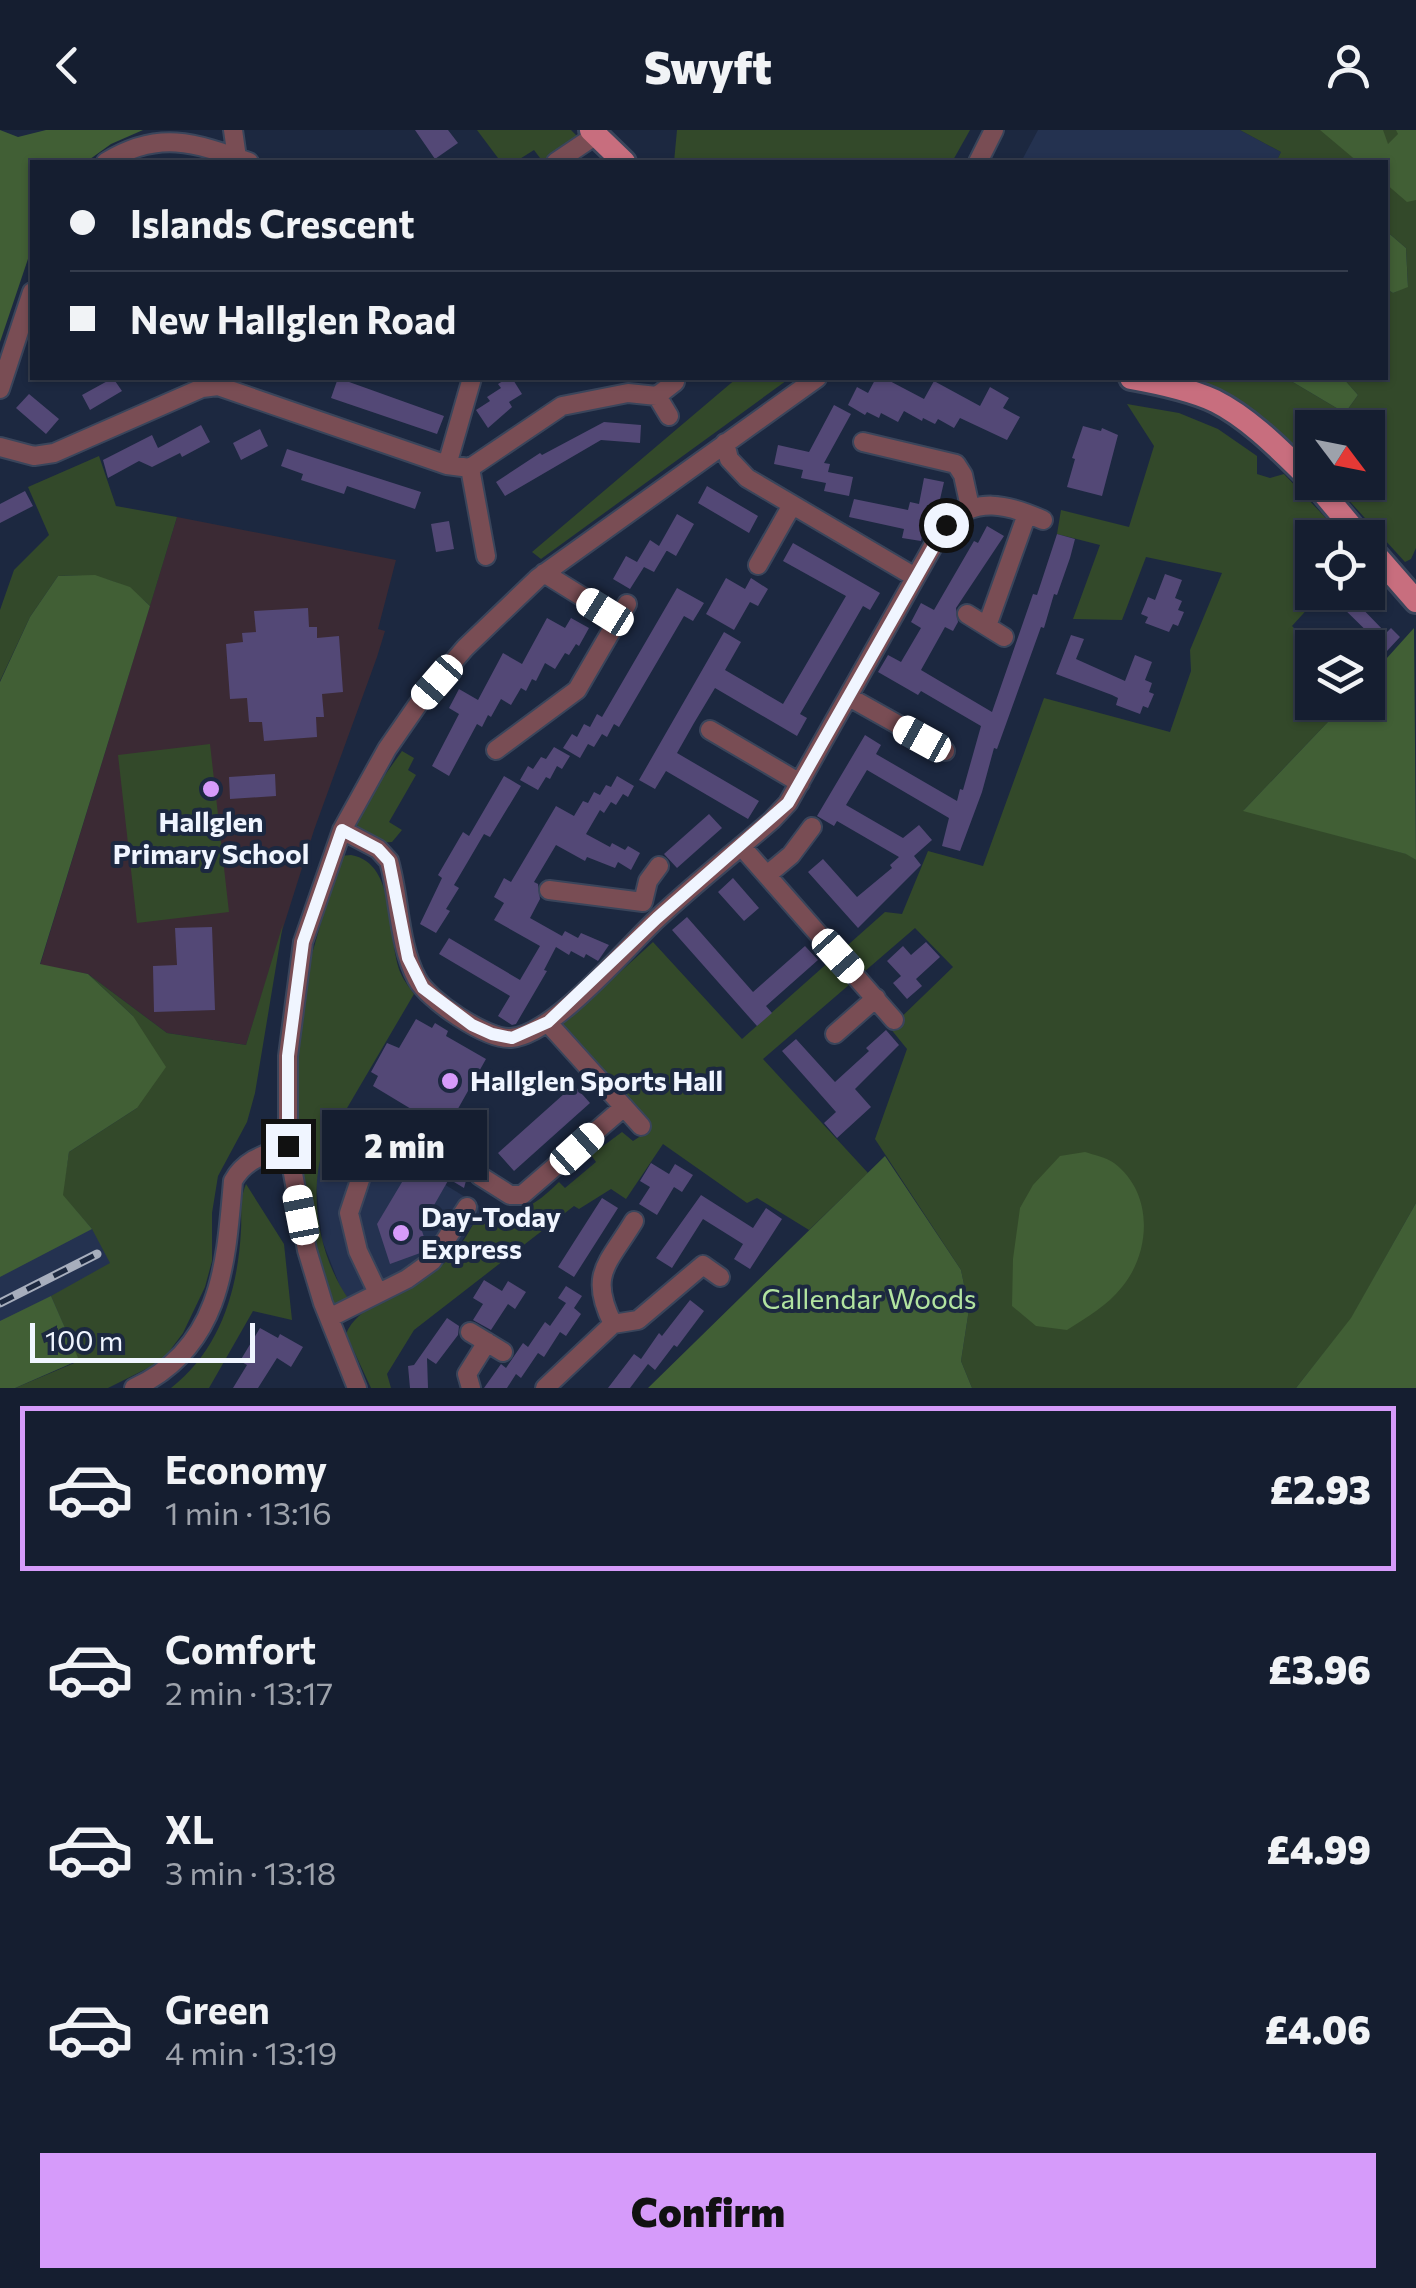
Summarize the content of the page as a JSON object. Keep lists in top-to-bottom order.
{
  "parks": ["Callendar Woods"],
  "places": ["Hallglen Primary School", "Hallglen Sports Hall", "Day-Today Express"],
  "scale_bar": "100 m",
  "north": "bottom right",
  "page": {
    "header": "Swyft",
    "banner": ["Islands Crescent", "New Hallglen Road"],
    "bubble": "2 min",
    "scale": "100 m",
    "list": [
      {
        "name": "Economy",
        "note": "1 min · 13:16",
        "value": "£2.93"
      },
      {
        "name": "Comfort",
        "note": "2 min · 13:17",
        "value": "£3.96"
      },
      {
        "name": "XL",
        "note": "3 min · 13:18",
        "value": "£4.99"
      },
      {
        "name": "Green",
        "note": "4 min · 13:19",
        "value": "£4.06"
      }
    ],
    "buttons": "Confirm"
  }
}
